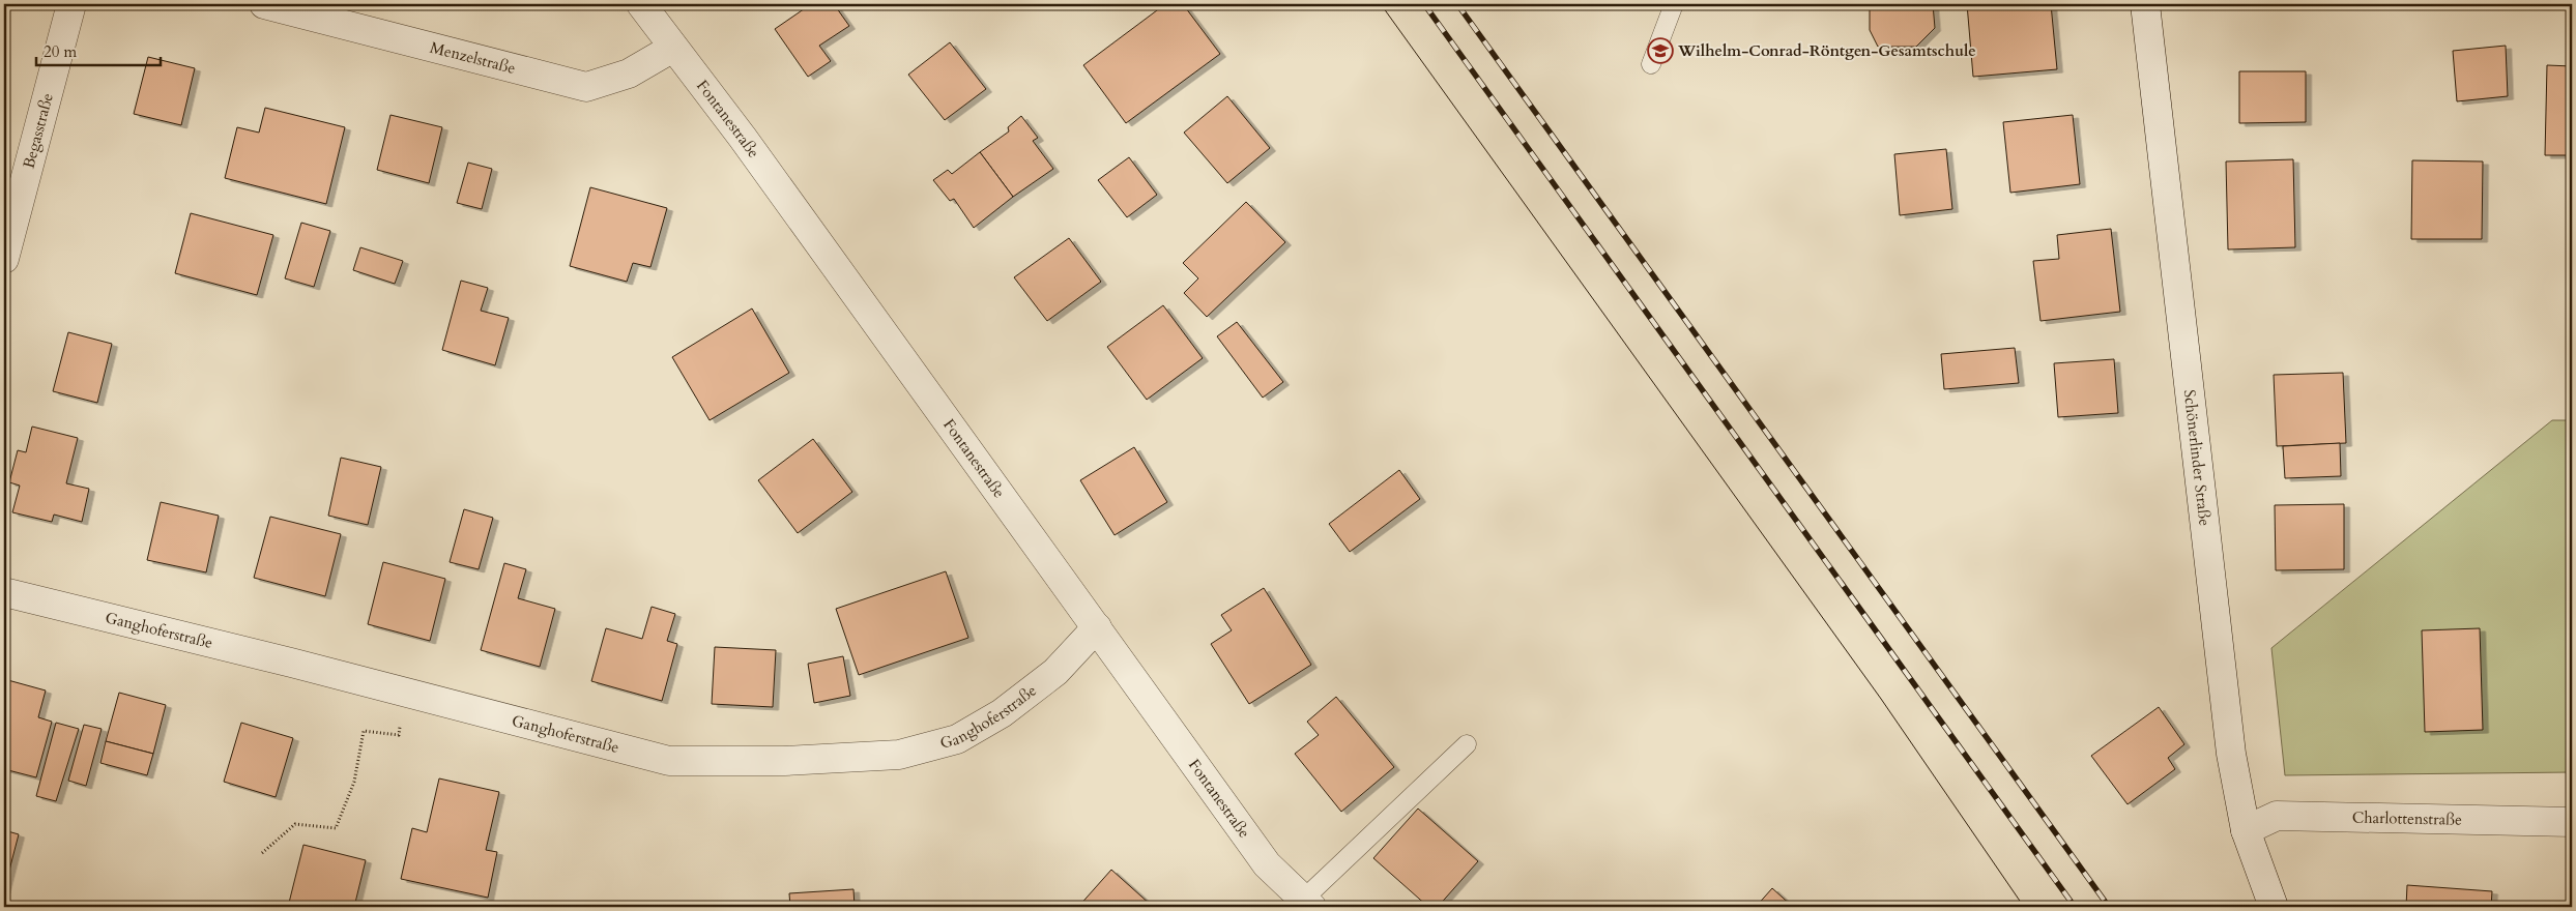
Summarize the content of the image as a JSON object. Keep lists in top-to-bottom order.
{
  "streets": {
    "street": [
      "Menzelstraße",
      "Fontanestraße",
      "Begasstraße",
      "Schönerlinder Straße",
      "Ganghoferstraße",
      "Charlottenstraße"
    ]
  },
  "crossings": [
    ["Menzelstraße", "Fontanestraße"],
    ["Fontanestraße", "Ganghoferstraße"],
    ["Schönerlinder Straße", "Charlottenstraße"]
  ],
  "places": {
    "school or university": ["Wilhelm-Conrad-Röntgen-Gesamtschule"]
  },
  "scale_bar": "20 m"
}
